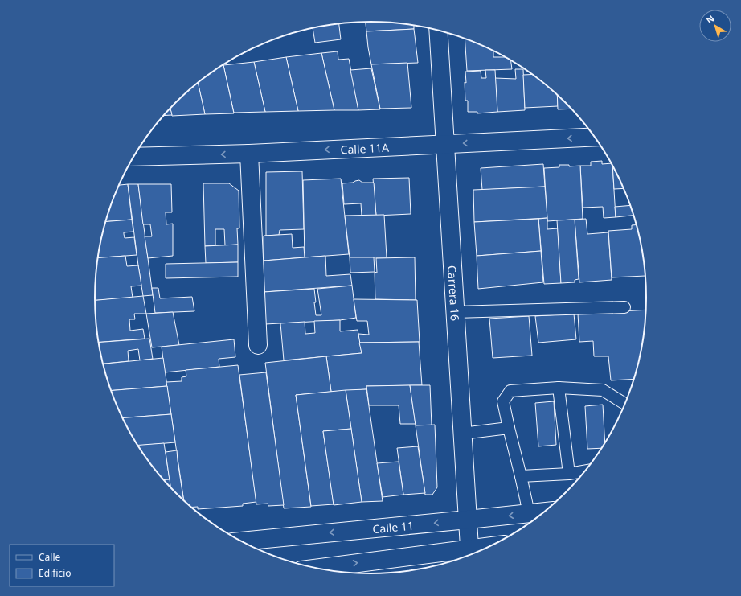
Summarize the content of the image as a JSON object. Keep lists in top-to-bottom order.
{
  "streets": {
    "street": ["Calle 11A", "Carrera 16", "Calle 11"]
  },
  "crossings": [
    ["Calle 11A", "Carrera 16"],
    ["Carrera 16", "Calle 11"]
  ],
  "one_way": ["Calle 11A"],
  "legend": ["Calle", "Edificio"],
  "north": "top left"
}
